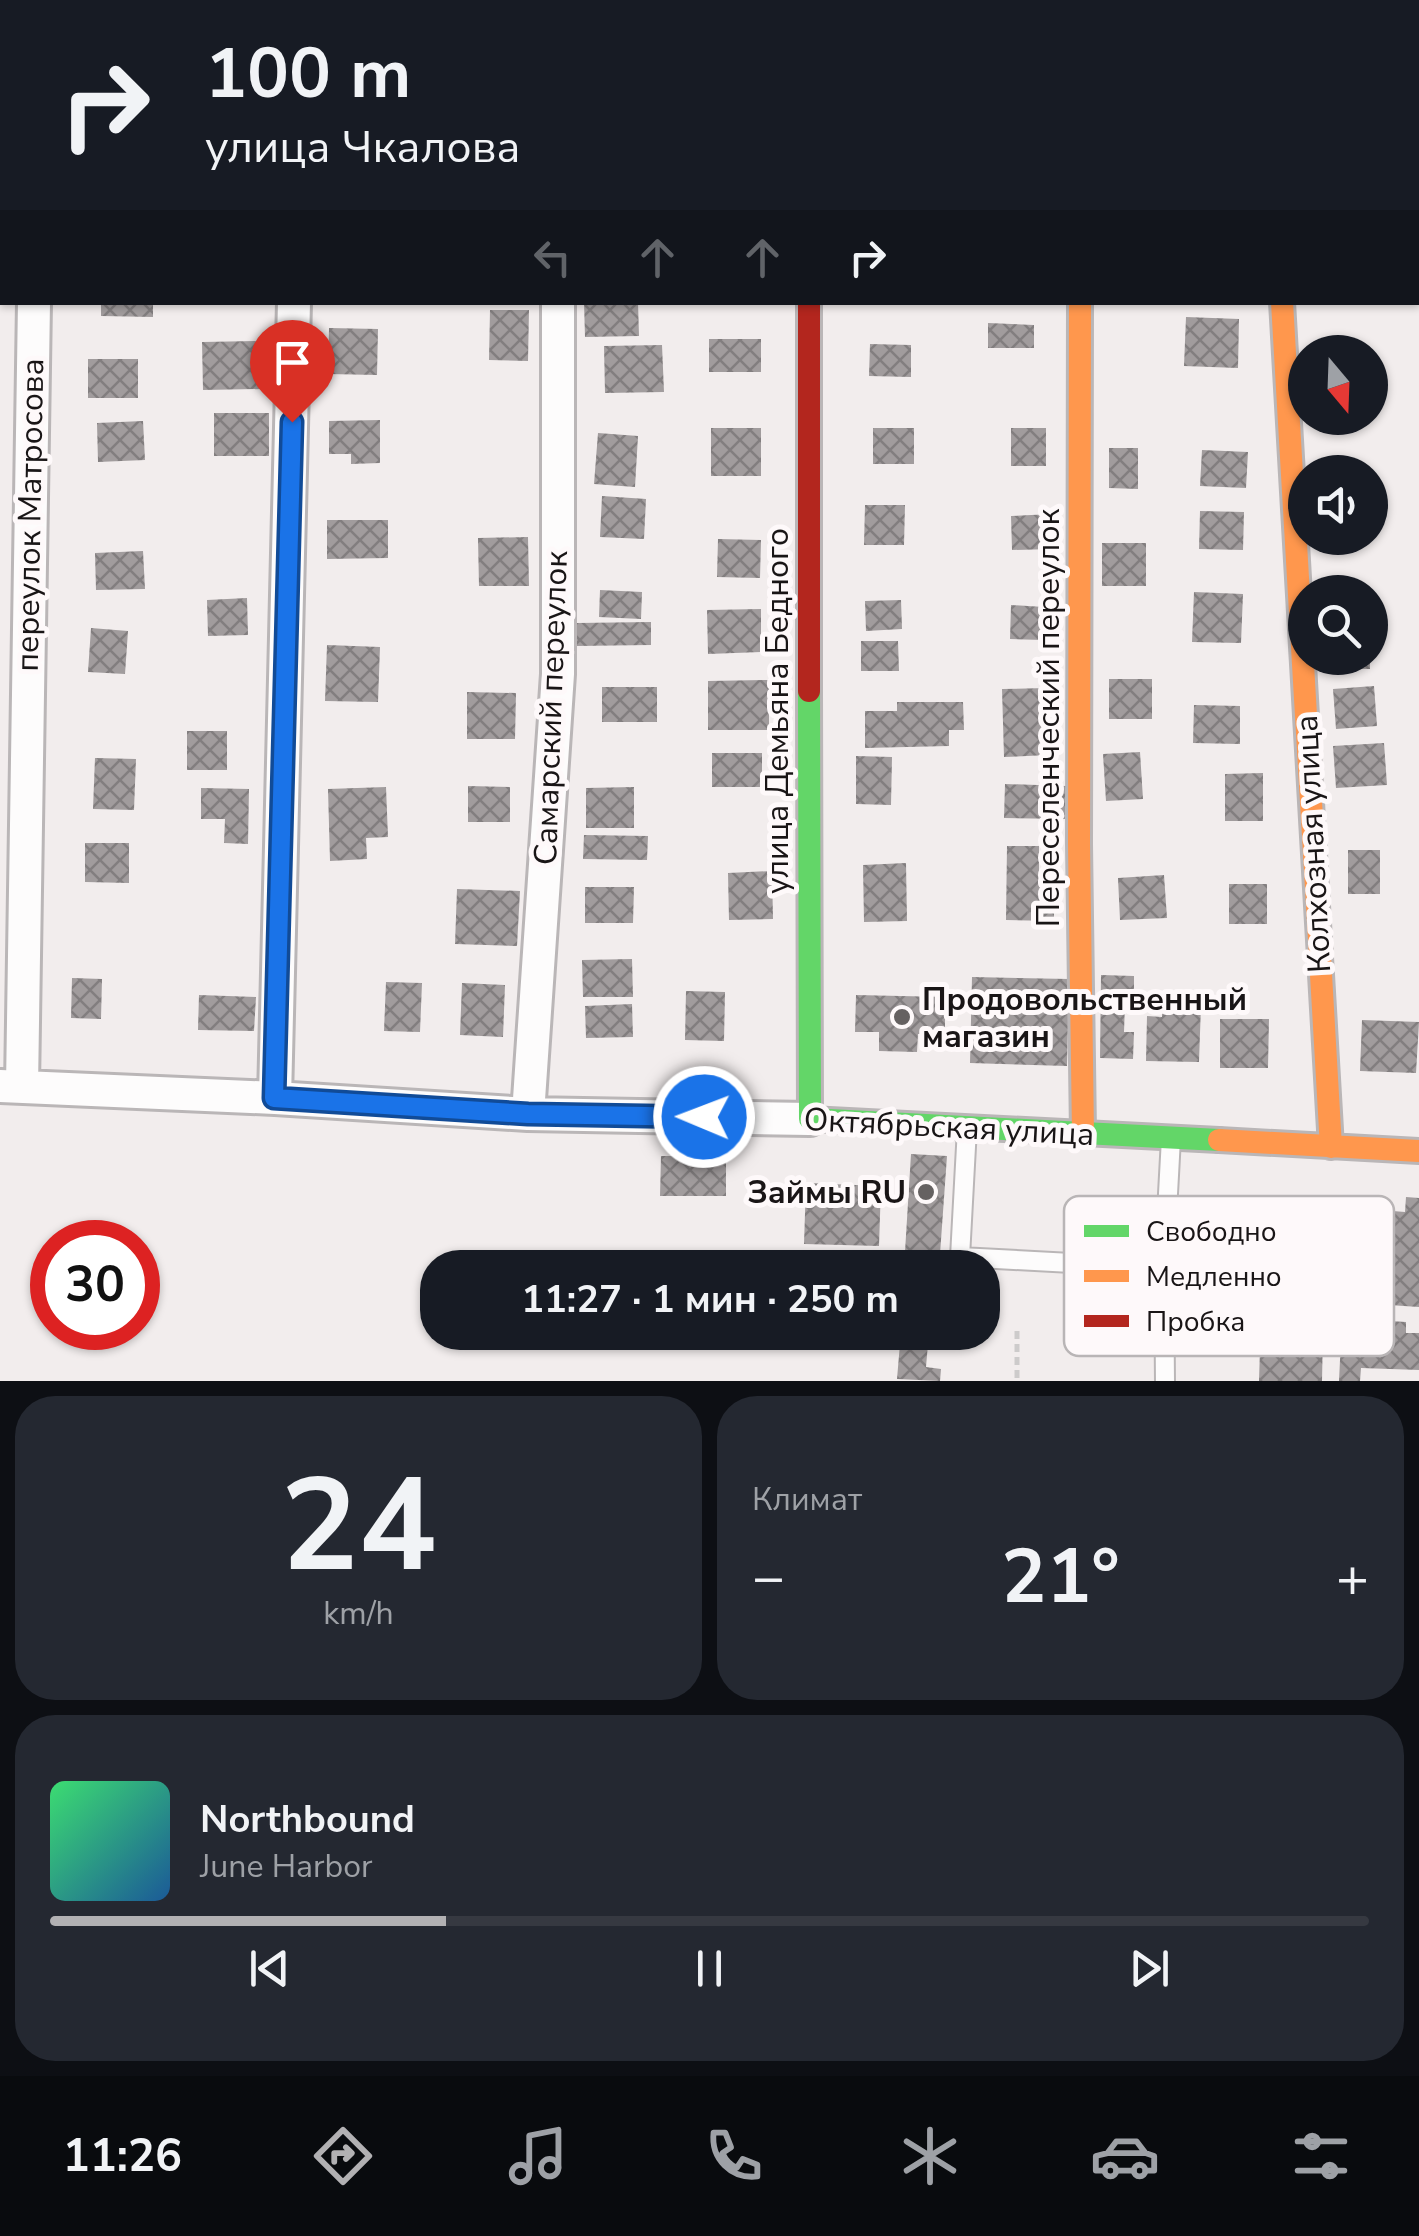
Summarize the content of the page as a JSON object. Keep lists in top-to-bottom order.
{
  "streets": {
    "street": [
      "переулок Матросова",
      "Самарский переулок",
      "улица Демьяна Бедного",
      "Переселенческий переулок",
      "Колхозная улица",
      "Октябрьская улица"
    ]
  },
  "crossings": [
    ["переулок Матросова", "Октябрьская улица"],
    ["Самарский переулок", "Октябрьская улица"],
    ["улица Демьяна Бедного", "Октябрьская улица"],
    ["Переселенческий переулок", "Октябрьская улица"],
    ["Колхозная улица", "Октябрьская улица"]
  ],
  "places": ["Продовольственный магазин", "Займы RU"],
  "legend": ["Свободно", "Медленно", "Пробка"],
  "north": "bottom",
  "page": {
    "turn": ["100 m", "улица Чкалова"],
    "limit": "30",
    "trip": "11:27 · 1 мин · 250 m",
    "tile": [
      ["24", "km/h"],
      "Климат"
    ],
    "heat": ["−", "21°", "+"],
    "song": ["Northbound", "June Harbor"],
    "tabs": "11:26"
  }
}
